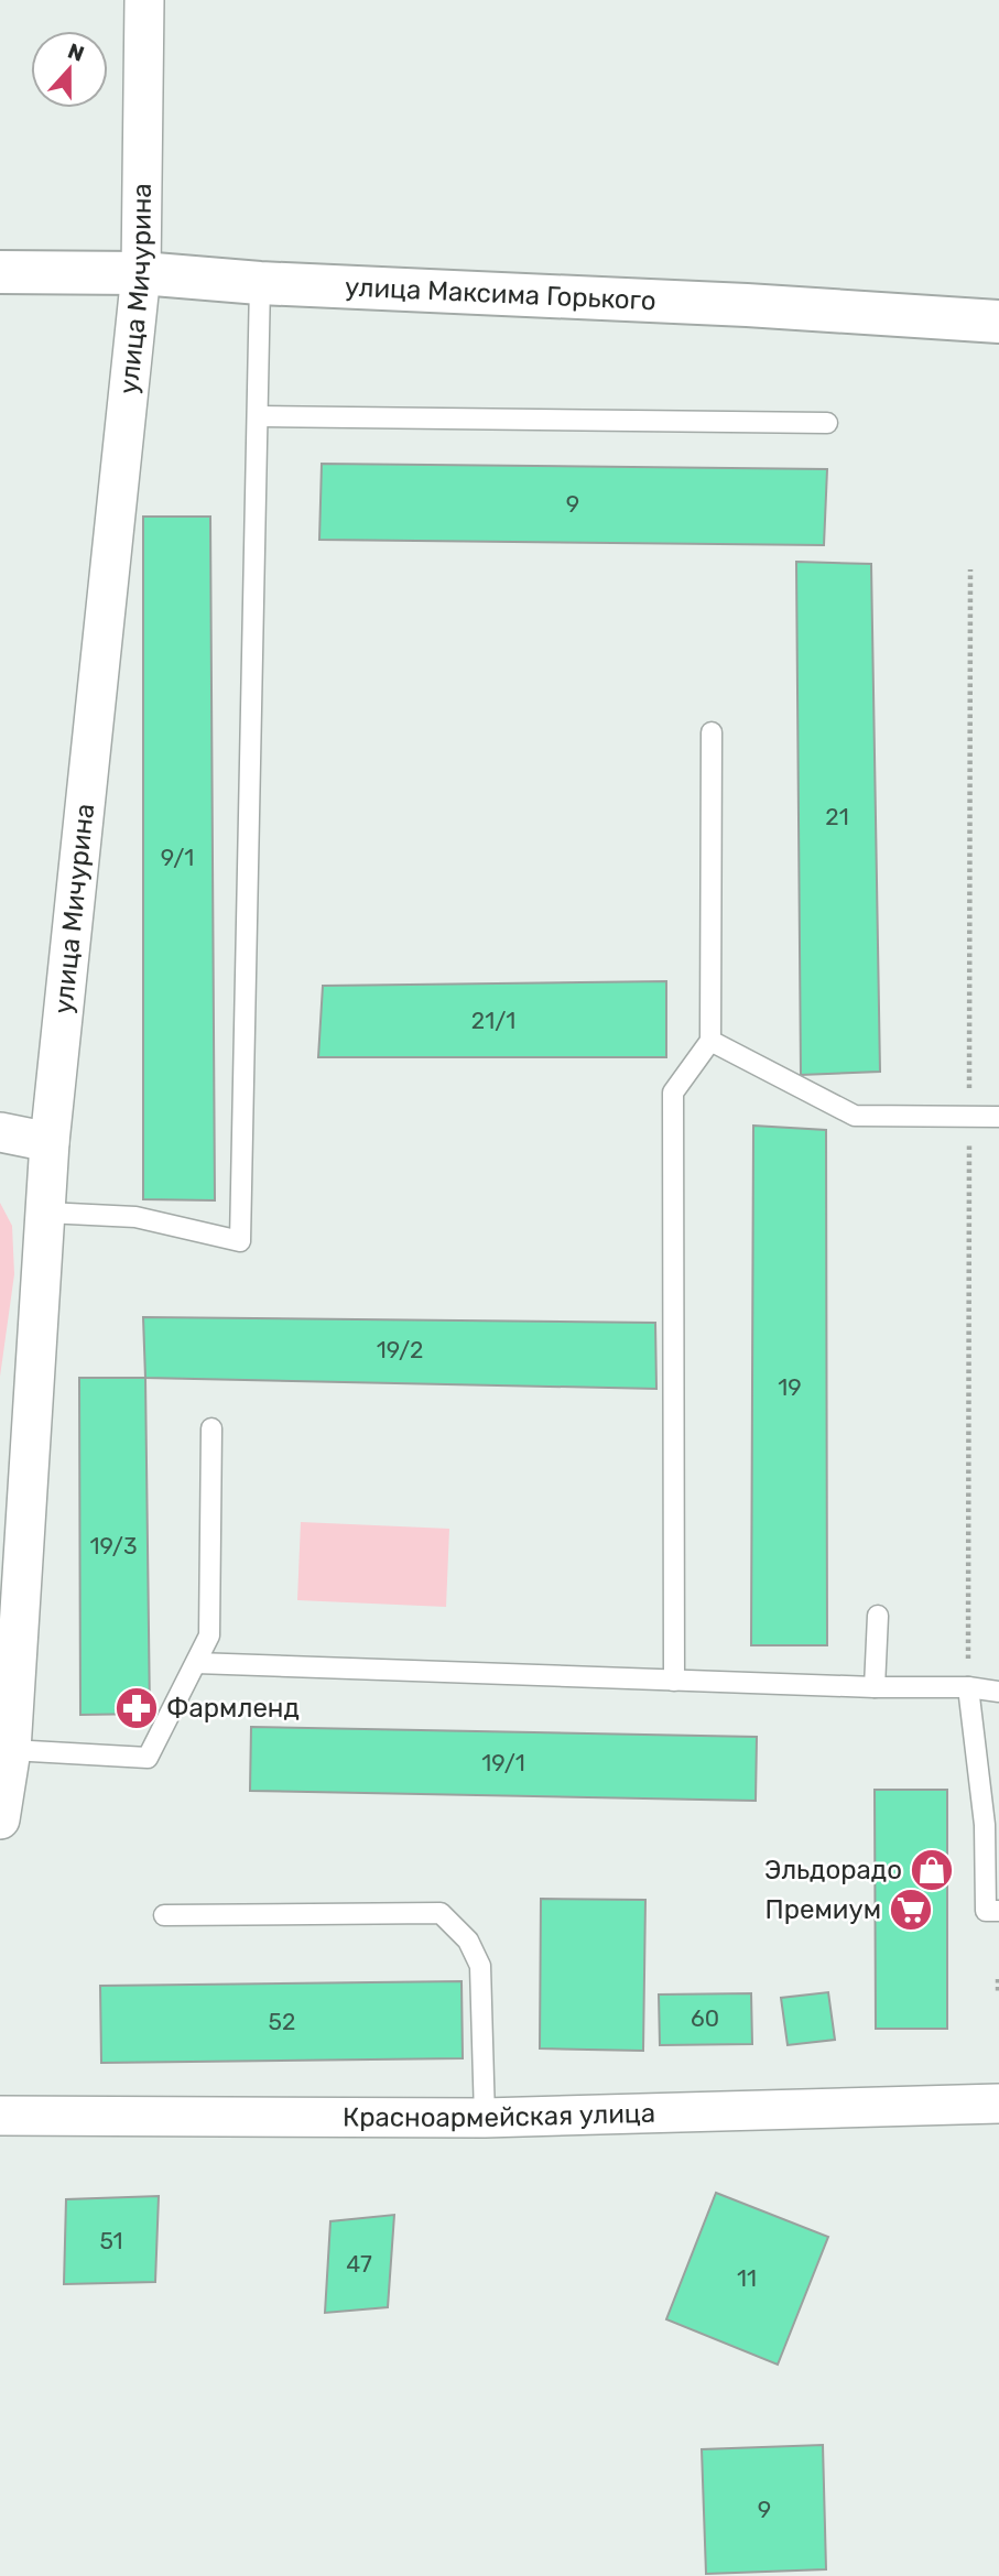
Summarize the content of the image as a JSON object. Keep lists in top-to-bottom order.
{
  "streets": {
    "street": ["улица Мичурина", "улица Максима Горького", "Красноармейская улица"]
  },
  "crossings": [
    ["улица Мичурина", "улица Максима Горького"]
  ],
  "places": {
    "pharmacy": ["Фармленд"],
    "shop": ["Эльдорадо"],
    "supermarket": ["Премиум"]
  },
  "house_numbers": [
    "9",
    "21",
    "9/1",
    "21/1",
    "19/2",
    "19",
    "19/3",
    "19/1",
    "60",
    "52",
    "51",
    "47",
    "11",
    "9"
  ],
  "north": "top"
}
